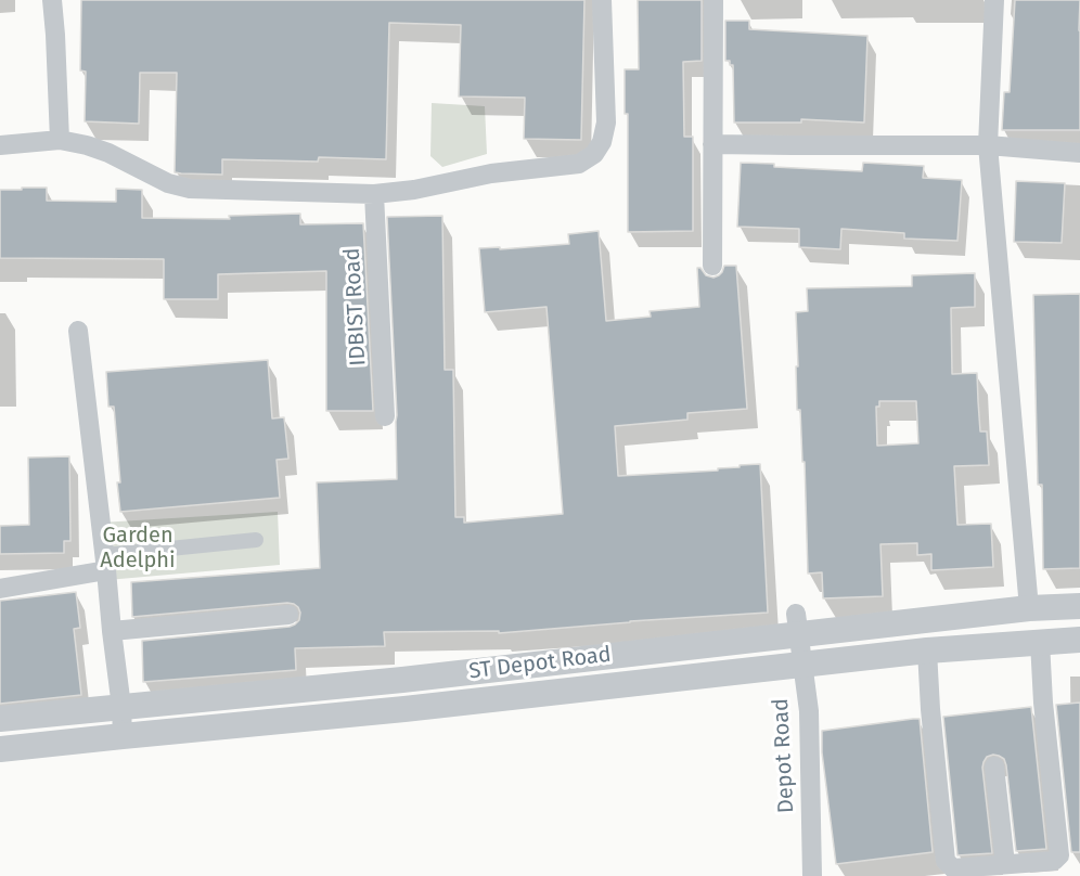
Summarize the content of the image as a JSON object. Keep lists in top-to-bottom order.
{
  "streets": {
    "street": ["IDBIST Road", "ST Depot Road", "Depot Road"]
  },
  "crossings": [
    ["ST Depot Road", "Depot Road"]
  ],
  "parks": ["Garden Adelphi"]
}
